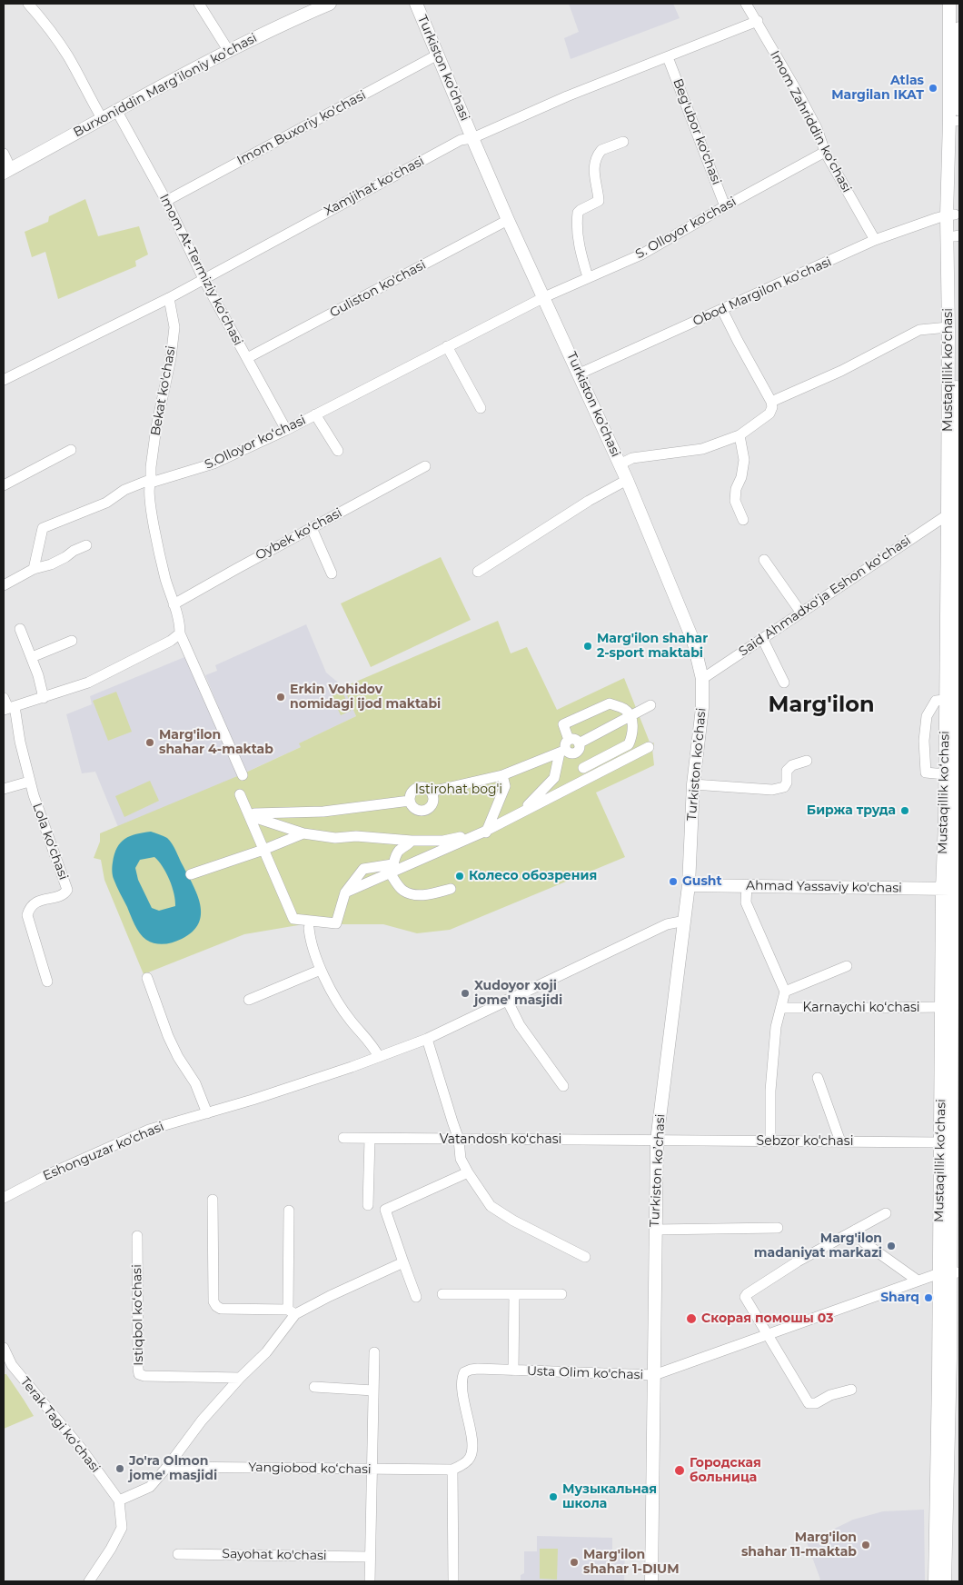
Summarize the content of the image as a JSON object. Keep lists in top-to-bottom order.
{
  "streets": {
    "main road": [
      "Turkiston ko’chasi",
      "Burxoniddin Marg’iloniy ko’chasi",
      "Mustaqillik koʻchasi",
      "Ahmad Yassaviy ko'chasi"
    ],
    "street": [
      "Imom Zahriddin koʻchasi",
      "Imom Buxoriy ko'chasi",
      "Beg'ubor ko'chasi",
      "Xamjihat ko'chasi",
      "S. Olloyor ko'chasi",
      "Imom At-Termiziy koʻchasi",
      "Guliston ko'chasi",
      "Obod Margilon koʻchasi",
      "Bekat ko'chasi",
      "S.Olloyor koʻchasi",
      "Oybek koʻchasi",
      "Said Ahmadxoʻja Eshon koʻchasi",
      "Lola koʻchasi",
      "Karnaychi koʻchasi",
      "Vatandosh koʻchasi",
      "Sebzor ko'chasi",
      "Eshonguzar ko'chasi",
      "Istiqbol koʻchasi",
      "Usta Olim ko'chasi",
      "Terak Tagi koʻchasi",
      "Yangiobod koʻchasi",
      "Sayohat ko'chasi"
    ]
  },
  "crossings": [
    ["Turkiston ko’chasi", "Imom Buxoriy ko'chasi"],
    ["Turkiston ko’chasi", "Xamjihat ko'chasi"],
    ["Turkiston ko’chasi", "S. Olloyor ko'chasi"],
    ["Turkiston ko’chasi", "Guliston ko'chasi"],
    ["Turkiston ko’chasi", "Obod Margilon koʻchasi"],
    ["Turkiston ko’chasi", "S.Olloyor koʻchasi"],
    ["Turkiston ko’chasi", "Said Ahmadxoʻja Eshon koʻchasi"],
    ["Turkiston ko’chasi", "Ahmad Yassaviy ko'chasi"],
    ["Turkiston ko’chasi", "Vatandosh koʻchasi"],
    ["Turkiston ko’chasi", "Sebzor ko'chasi"],
    ["Turkiston ko’chasi", "Eshonguzar ko'chasi"],
    ["Turkiston ko’chasi", "Usta Olim ko'chasi"],
    ["Burxoniddin Marg’iloniy ko’chasi", "Imom At-Termiziy koʻchasi"],
    ["Imom Zahriddin koʻchasi", "Xamjihat ko'chasi"],
    ["Imom Zahriddin koʻchasi", "S. Olloyor ko'chasi"],
    ["Imom Zahriddin koʻchasi", "Obod Margilon koʻchasi"],
    ["Imom Buxoriy ko'chasi", "Imom At-Termiziy koʻchasi"],
    ["Beg'ubor ko'chasi", "Xamjihat ko'chasi"],
    ["Beg'ubor ko'chasi", "S. Olloyor ko'chasi"],
    ["Xamjihat ko'chasi", "Imom At-Termiziy koʻchasi"],
    ["Xamjihat ko'chasi", "Bekat ko'chasi"],
    ["S. Olloyor ko'chasi", "S.Olloyor koʻchasi"],
    ["Imom At-Termiziy koʻchasi", "Guliston ko'chasi"],
    ["Imom At-Termiziy koʻchasi", "S.Olloyor koʻchasi"],
    ["Obod Margilon koʻchasi", "Mustaqillik koʻchasi"],
    ["Mustaqillik koʻchasi", "Said Ahmadxoʻja Eshon koʻchasi"],
    ["Mustaqillik koʻchasi", "Ahmad Yassaviy ko'chasi"],
    ["Mustaqillik koʻchasi", "Karnaychi koʻchasi"],
    ["Mustaqillik koʻchasi", "Sebzor ko'chasi"],
    ["Mustaqillik koʻchasi", "Usta Olim ko'chasi"],
    ["Bekat ko'chasi", "S.Olloyor koʻchasi"],
    ["Vatandosh koʻchasi", "Sebzor ko'chasi"],
    ["Usta Olim ko'chasi", "Yangiobod koʻchasi"]
  ],
  "districts": ["Marg'ilon"],
  "parks": ["Istirohat bog'i"],
  "places": [
    "Atlas Margilan IKAT",
    "Marg'ilon shahar 2-sport maktabi",
    "Erkin Vohidov nomidagi ijod maktabi",
    "Marg'ilon shahar 4-maktab",
    "Биржа труда",
    "Колесо обозрения",
    "Gusht",
    "Xudoyor xoji jome' masjidi",
    "Marg'ilon madaniyat markazi",
    "Sharq",
    "Скорая помошы 03",
    "Jo'ra Olmon jome' masjidi",
    "Городская больница",
    "Музыкальная школа",
    "Marg'ilon shahar 11-maktab",
    "Marg'ilon shahar 1-DIUM"
  ]
}
